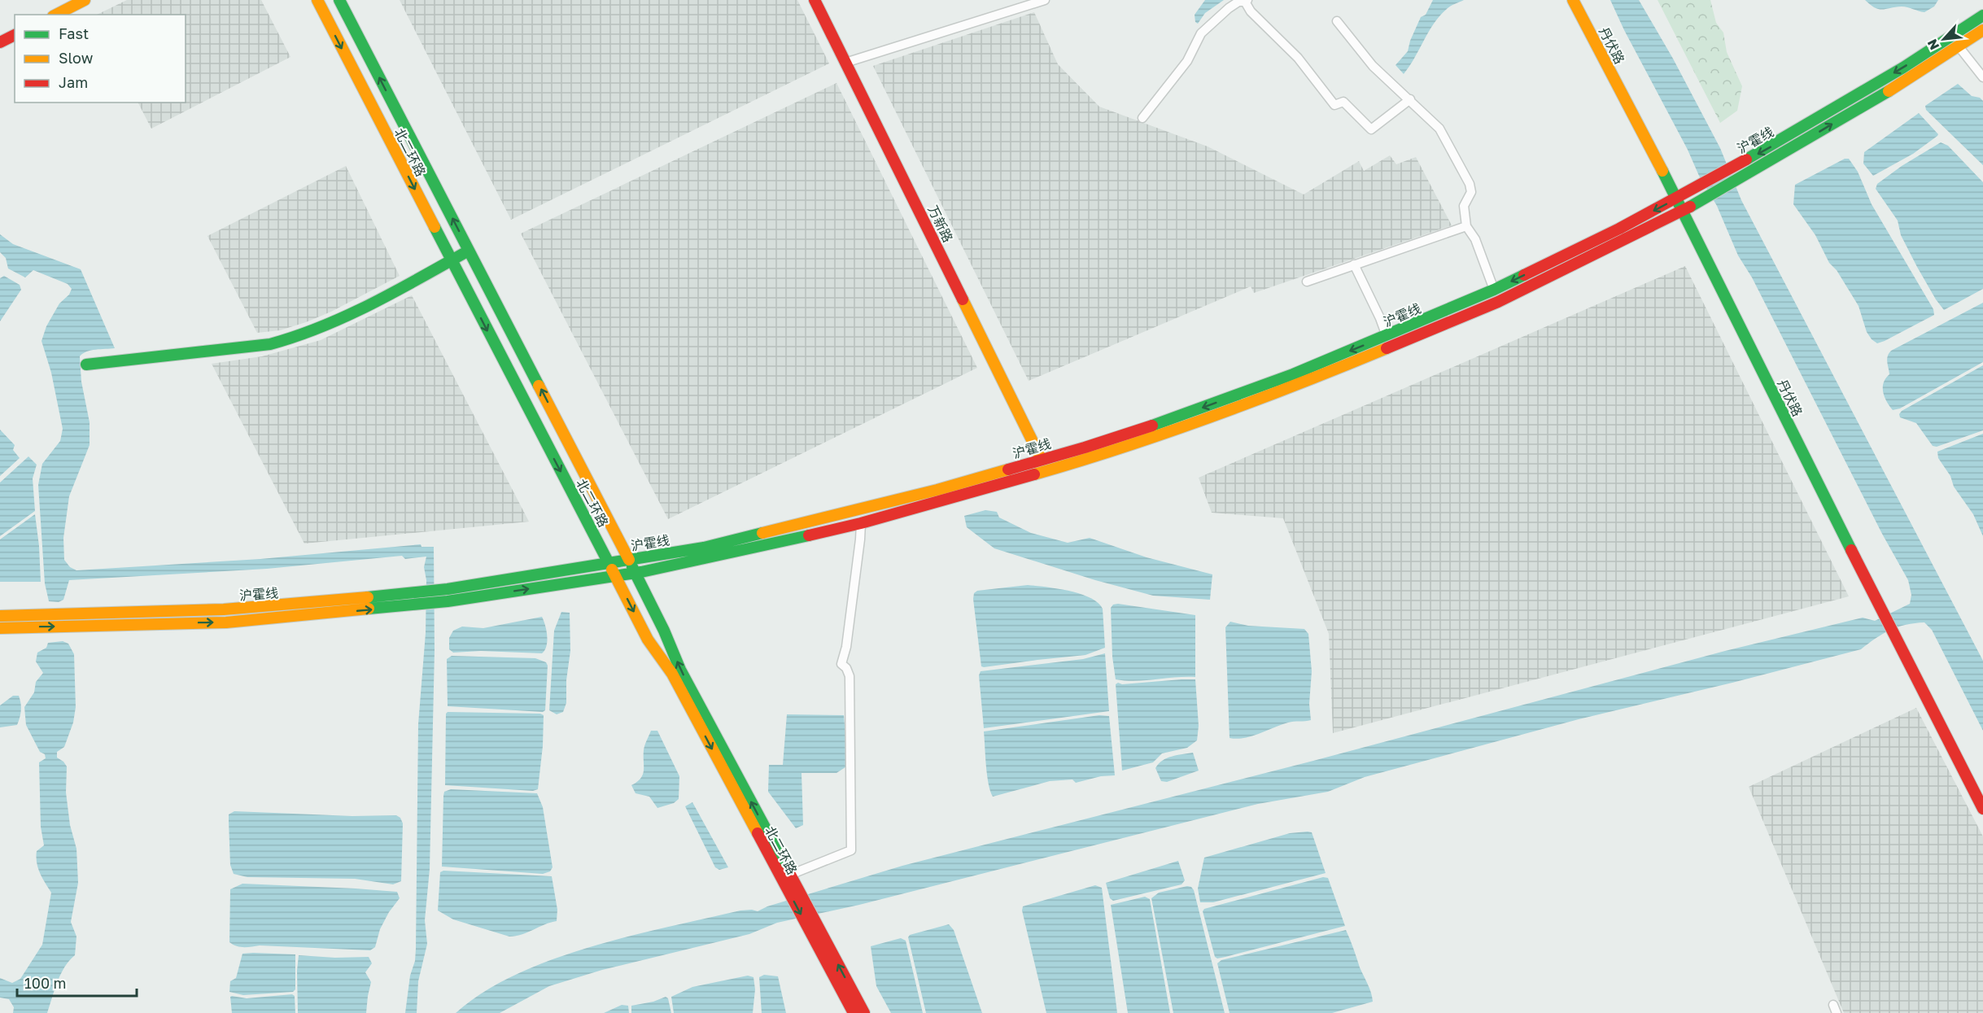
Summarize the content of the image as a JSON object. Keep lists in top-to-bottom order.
{
  "streets": {
    "main road": [
      "丹伏路",
      "沪霍线",
      "北二环路",
      "万新路"
    ]
  },
  "crossings": [
    ["丹伏路", "沪霍线"],
    ["沪霍线", "北二环路"],
    ["沪霍线", "万新路"]
  ],
  "legend": ["Fast", "Slow", "Jam"],
  "scale_bar": "100 m",
  "north": "bottom left"
}
